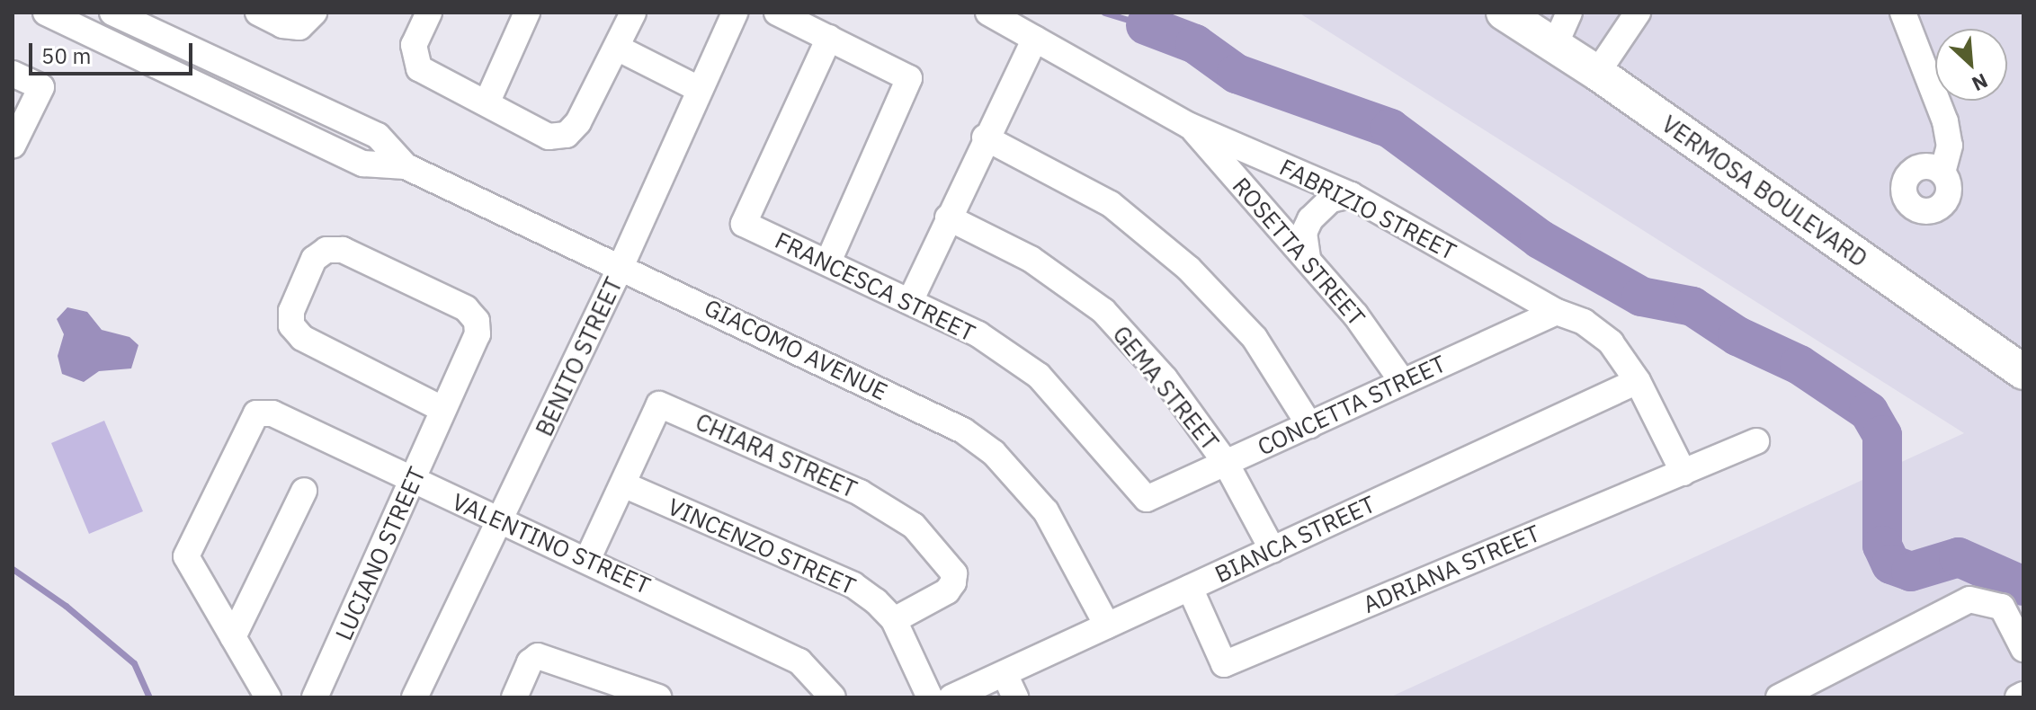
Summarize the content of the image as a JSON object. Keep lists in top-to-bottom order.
{
  "streets": {
    "main road": ["VERMOSA BOULEVARD"],
    "street": [
      "FABRIZIO STREET",
      "ROSETTA STREET",
      "FRANCESCA STREET",
      "GIACOMO AVENUE",
      "BENITO STREET",
      "GEMA STREET",
      "CONCETTA STREET",
      "CHIARA STREET",
      "BIANCA STREET",
      "VALENTINO STREET",
      "VINCENZO STREET",
      "LUCIANO STREET",
      "ADRIANA STREET"
    ]
  },
  "crossings": [
    ["FABRIZIO STREET", "ROSETTA STREET"],
    ["FABRIZIO STREET", "CONCETTA STREET"],
    ["FABRIZIO STREET", "BIANCA STREET"],
    ["FABRIZIO STREET", "ADRIANA STREET"],
    ["ROSETTA STREET", "CONCETTA STREET"],
    ["FRANCESCA STREET", "CONCETTA STREET"],
    ["GIACOMO AVENUE", "BENITO STREET"],
    ["GIACOMO AVENUE", "BIANCA STREET"],
    ["BENITO STREET", "VALENTINO STREET"],
    ["GEMA STREET", "CONCETTA STREET"],
    ["GEMA STREET", "BIANCA STREET"],
    ["CHIARA STREET", "VALENTINO STREET"],
    ["CHIARA STREET", "VINCENZO STREET"],
    ["BIANCA STREET", "ADRIANA STREET"],
    ["VALENTINO STREET", "LUCIANO STREET"]
  ],
  "scale_bar": "50 m",
  "north": "bottom right"
}
